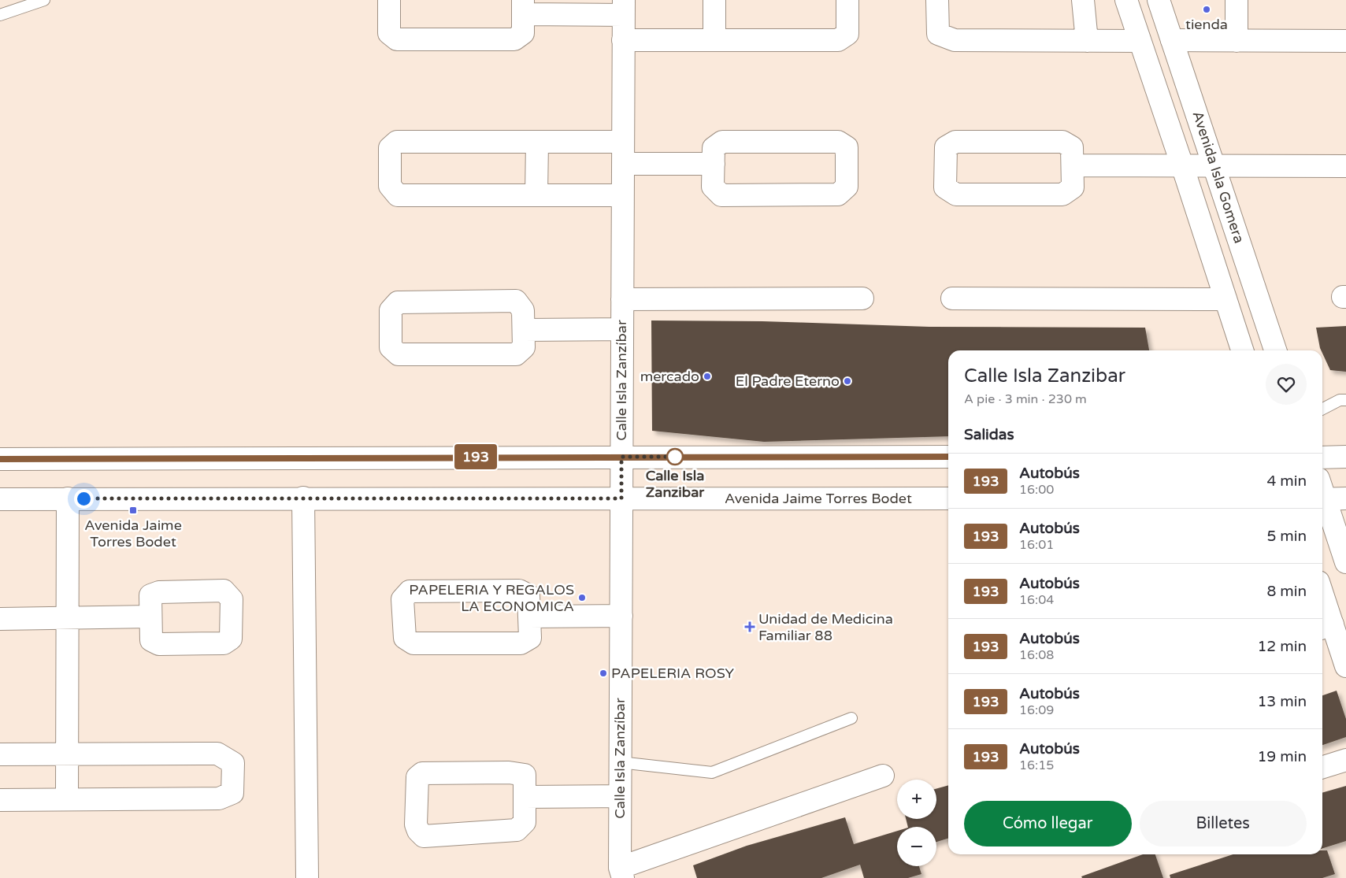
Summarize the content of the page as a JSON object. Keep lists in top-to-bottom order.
{
  "streets": {
    "street": ["Avenida Isla Gomera", "Calle Isla Zanzíbar", "Avenida Jaime Torres Bodet"]
  },
  "crossings": [
    ["Calle Isla Zanzíbar", "Avenida Jaime Torres Bodet"]
  ],
  "places": {
    "other": [
      "tienda",
      "mercado",
      "El Padre Eterno",
      "Calle Isla Zanzibar",
      "PAPELERIA Y REGALOS LA ECONOMICA",
      "PAPELERIA ROSY"
    ],
    "transit": ["Avenida Jaime Torres Bodet"],
    "health": ["Unidad de Medicina Familiar 88"]
  },
  "lines": ["bus line 193"],
  "page": {
    "on_map": "193",
    "heading": [
      ["Calle Isla Zanzibar", "A pie · 3 min · 230 m"],
      "Salidas"
    ],
    "list": [
      {
        "mark": "193",
        "name": "Autobús",
        "note": "16:00",
        "value": "4 min"
      },
      {
        "mark": "193",
        "name": "Autobús",
        "note": "16:01",
        "value": "5 min"
      },
      {
        "mark": "193",
        "name": "Autobús",
        "note": "16:04",
        "value": "8 min"
      },
      {
        "mark": "193",
        "name": "Autobús",
        "note": "16:08",
        "value": "12 min"
      },
      {
        "mark": "193",
        "name": "Autobús",
        "note": "16:09",
        "value": "13 min"
      },
      {
        "mark": "193",
        "name": "Autobús",
        "note": "16:15",
        "value": "19 min"
      }
    ],
    "map_buttons": ["+", "−"],
    "buttons": ["Cómo llegar", "Billetes"]
  }
}
